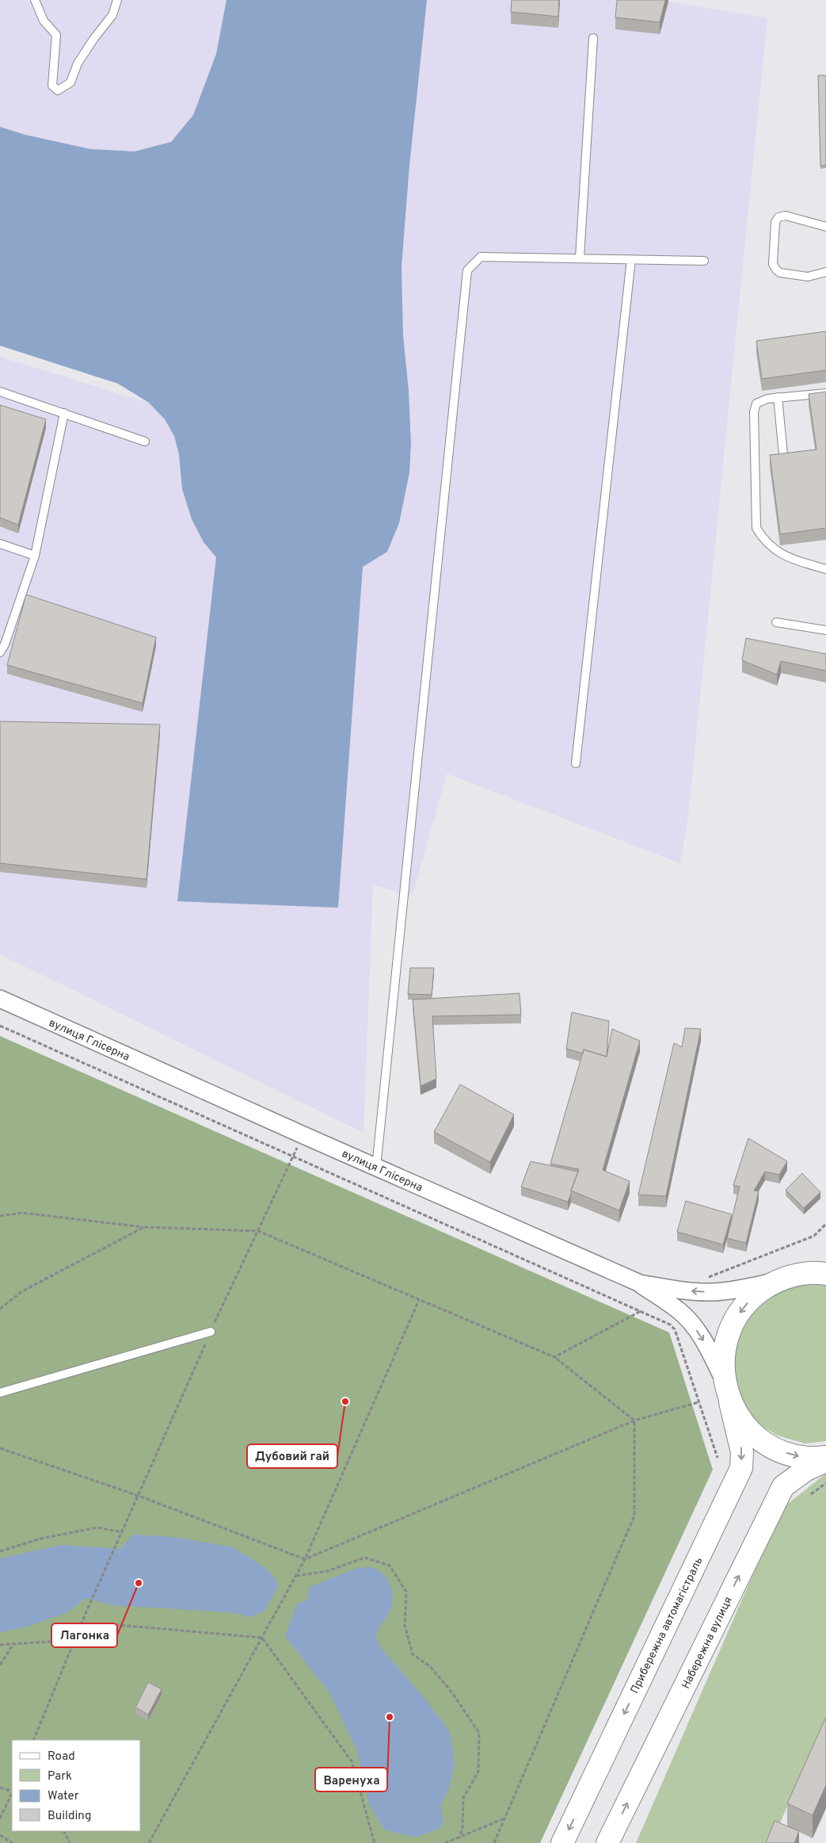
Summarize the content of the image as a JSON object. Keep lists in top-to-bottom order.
{
  "streets": {
    "main road": ["Прибережна автомагістраль", "Набережна вулиця"],
    "street": ["вулиця Глісерна"]
  },
  "crossings": [
    ["вулиця Глісерна", "Прибережна автомагістраль"]
  ],
  "one_way": ["Прибережна автомагістраль", "Набережна вулиця"],
  "places": ["Дубовий гай", "Лагонка", "Варенуха"],
  "legend": [
    "Road",
    "Park",
    "Water",
    "Building"
  ]
}
